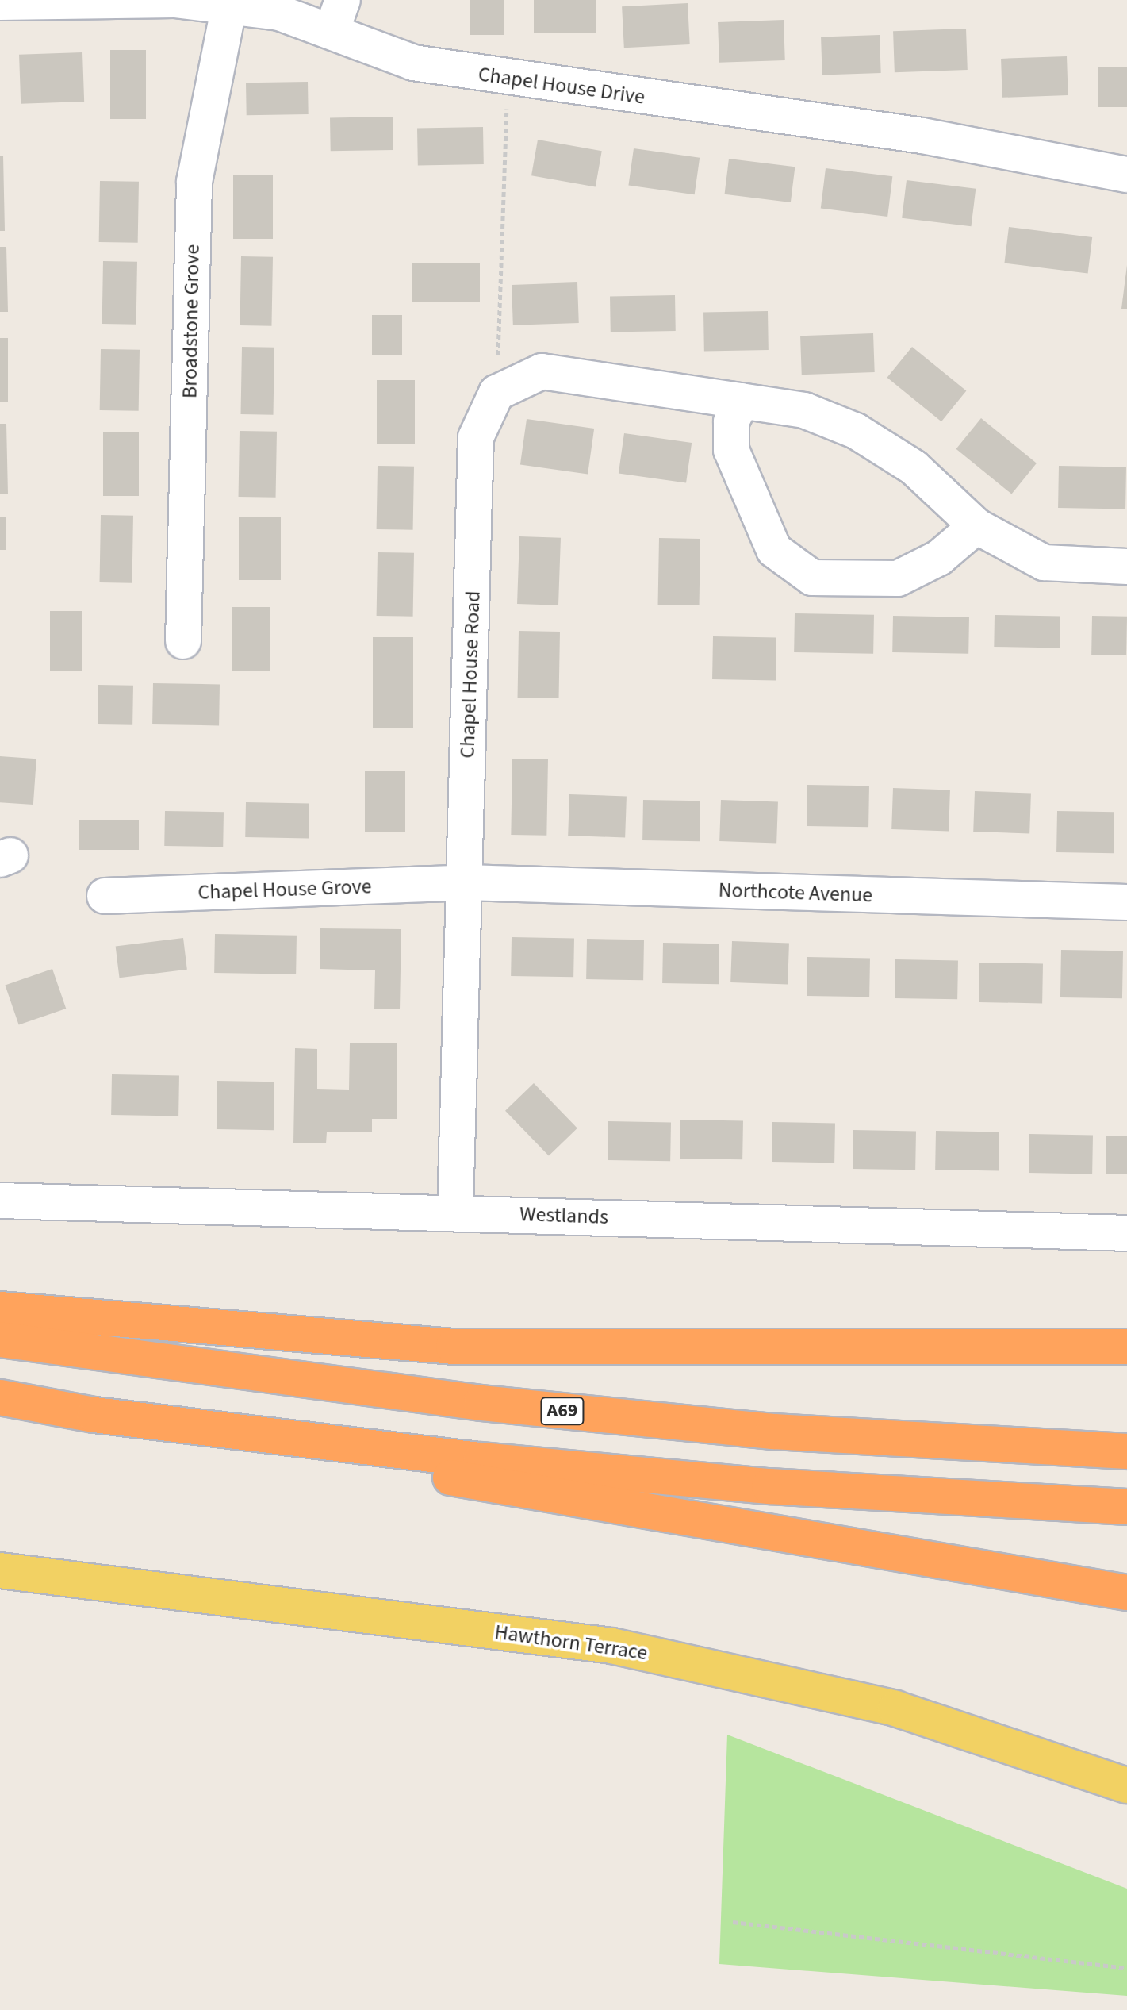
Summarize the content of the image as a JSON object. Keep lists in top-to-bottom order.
{
  "streets": {
    "highway": ["A69"],
    "main road": ["Hawthorn Terrace"],
    "street": [
      "Chapel House Drive",
      "Broadstone Grove",
      "Chapel House Road",
      "Chapel House Grove",
      "Northcote Avenue",
      "Westlands"
    ]
  },
  "crossings": [
    ["Chapel House Drive", "Broadstone Grove"],
    ["Chapel House Road", "Chapel House Grove"],
    ["Chapel House Road", "Northcote Avenue"],
    ["Chapel House Road", "Westlands"],
    ["Chapel House Grove", "Northcote Avenue"]
  ]
}
